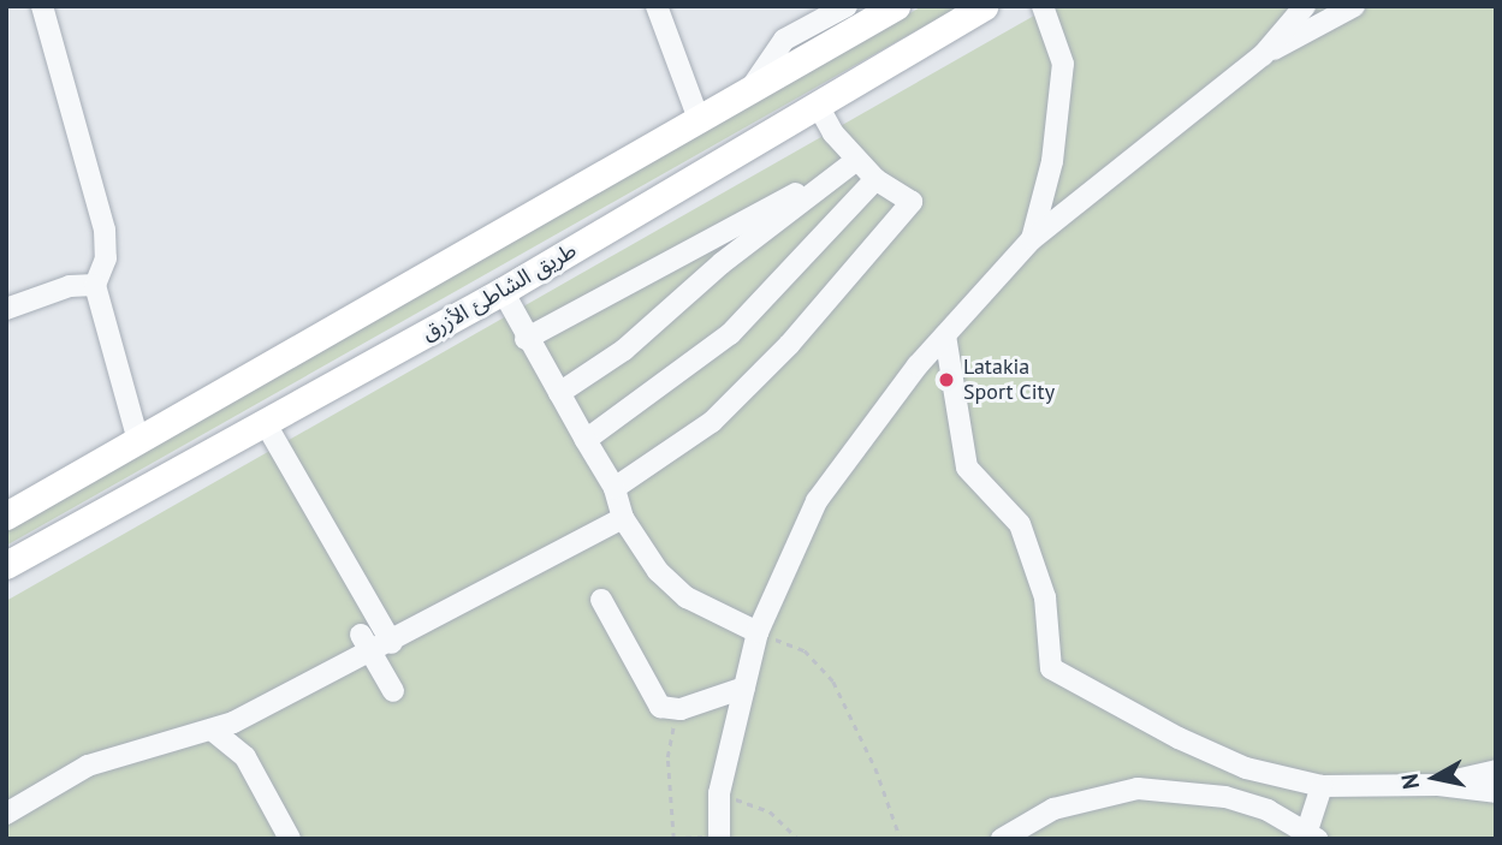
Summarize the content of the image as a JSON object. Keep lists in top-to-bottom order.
{
  "streets": {
    "main road": ["طريق الشاطئ الأزرق"]
  },
  "places": ["Latakia Sport City"],
  "north": "left"
}
